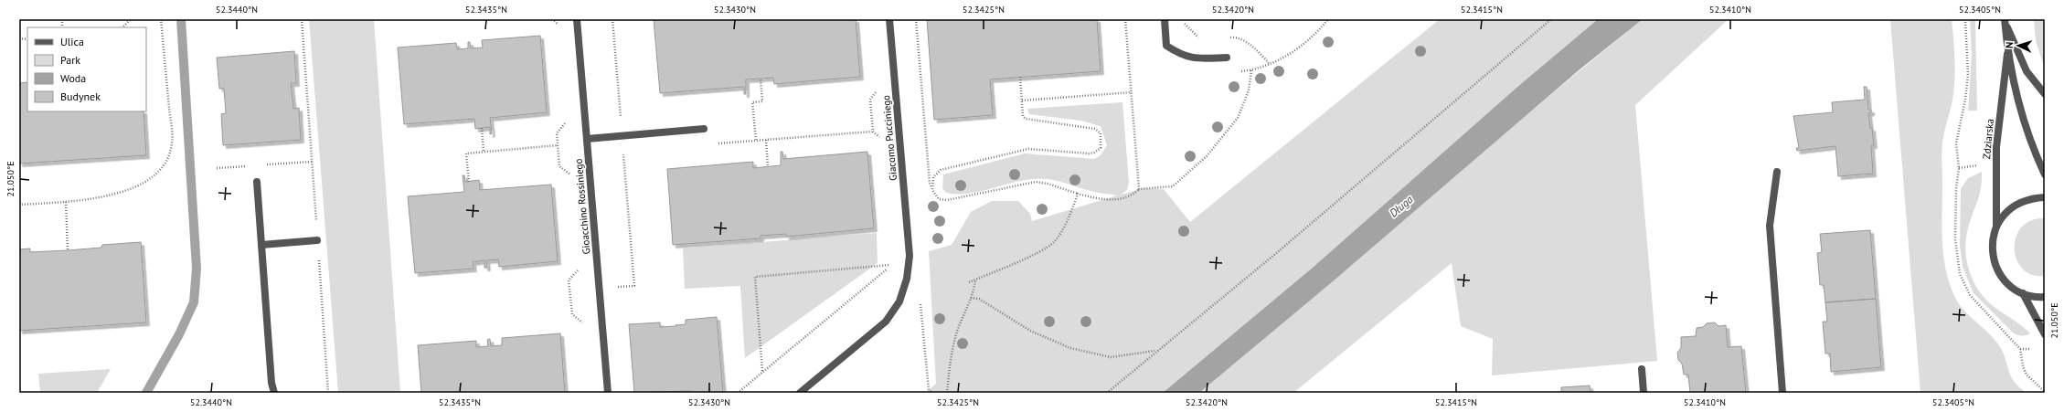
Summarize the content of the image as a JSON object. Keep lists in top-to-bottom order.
{
  "streets": {
    "street": ["Giacomo Pucciniego", "Zdziarska", "Gioacchino Rossiniego"]
  },
  "water": ["Długa"],
  "legend": [
    "Ulica",
    "Park",
    "Woda",
    "Budynek"
  ],
  "north": "left",
  "coordinates": [
    "52.3440°N",
    "52.3435°N",
    "52.3430°N",
    "52.3425°N",
    "52.3420°N",
    "52.3415°N",
    "52.3410°N",
    "52.3405°N",
    "21.050°E"
  ]
}
